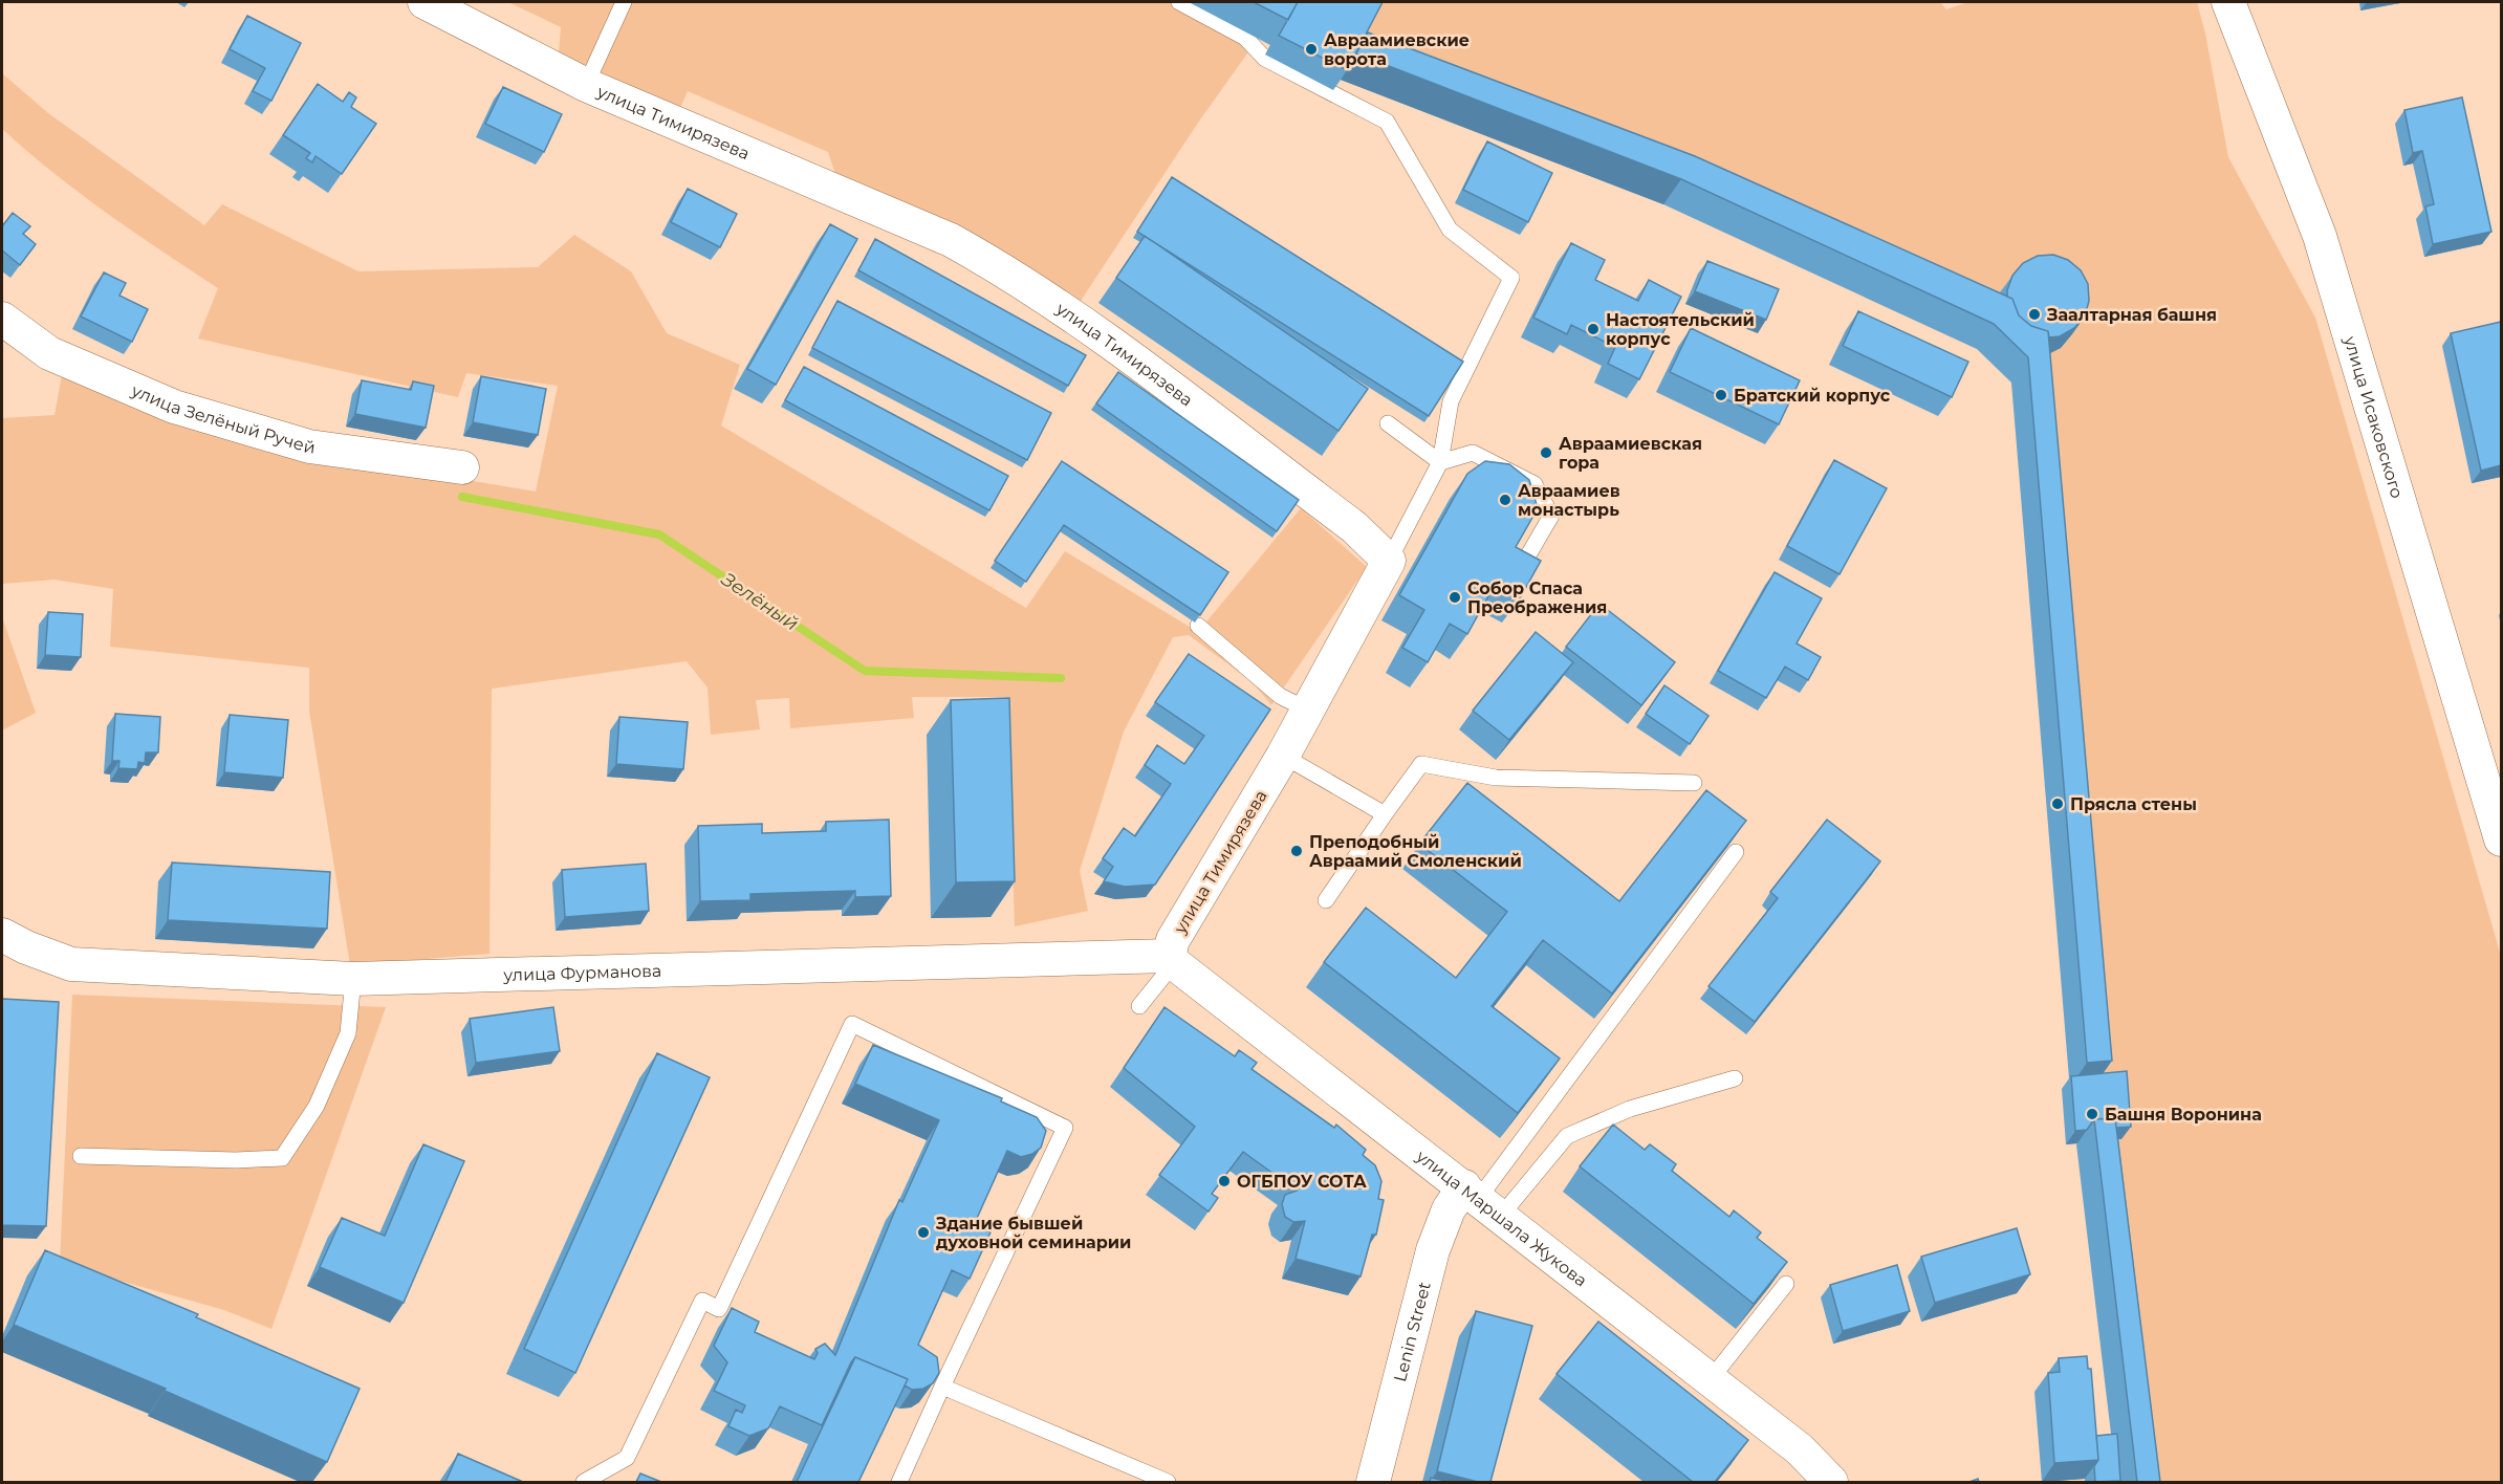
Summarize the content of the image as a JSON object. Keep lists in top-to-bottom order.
{
  "streets": {
    "street": [
      "улица Тимирязева",
      "улица Зелёный Ручей",
      "улица Исаковского",
      "улица Фурманова",
      "улица Маршала Жукова",
      "Lenin Street"
    ]
  },
  "crossings": [
    ["улица Тимирязева", "улица Фурманова"],
    ["улица Тимирязева", "улица Маршала Жукова"],
    ["улица Фурманова", "улица Маршала Жукова"],
    ["улица Маршала Жукова", "Lenin Street"]
  ],
  "water": ["Зелёный"],
  "places": [
    "Авраамиевские ворота",
    "Заалтарная башня",
    "Настоятельский корпус",
    "Братский корпус",
    "Авраамиевская гора",
    "Авраамиев монастырь",
    "Собор Спаса Преображения",
    "Прясла стены",
    "Преподобный Авраамий Смоленский",
    "Башня Воронина",
    "ОГБПОУ СОТА",
    "Здание бывшей духовной семинарии"
  ]
}
